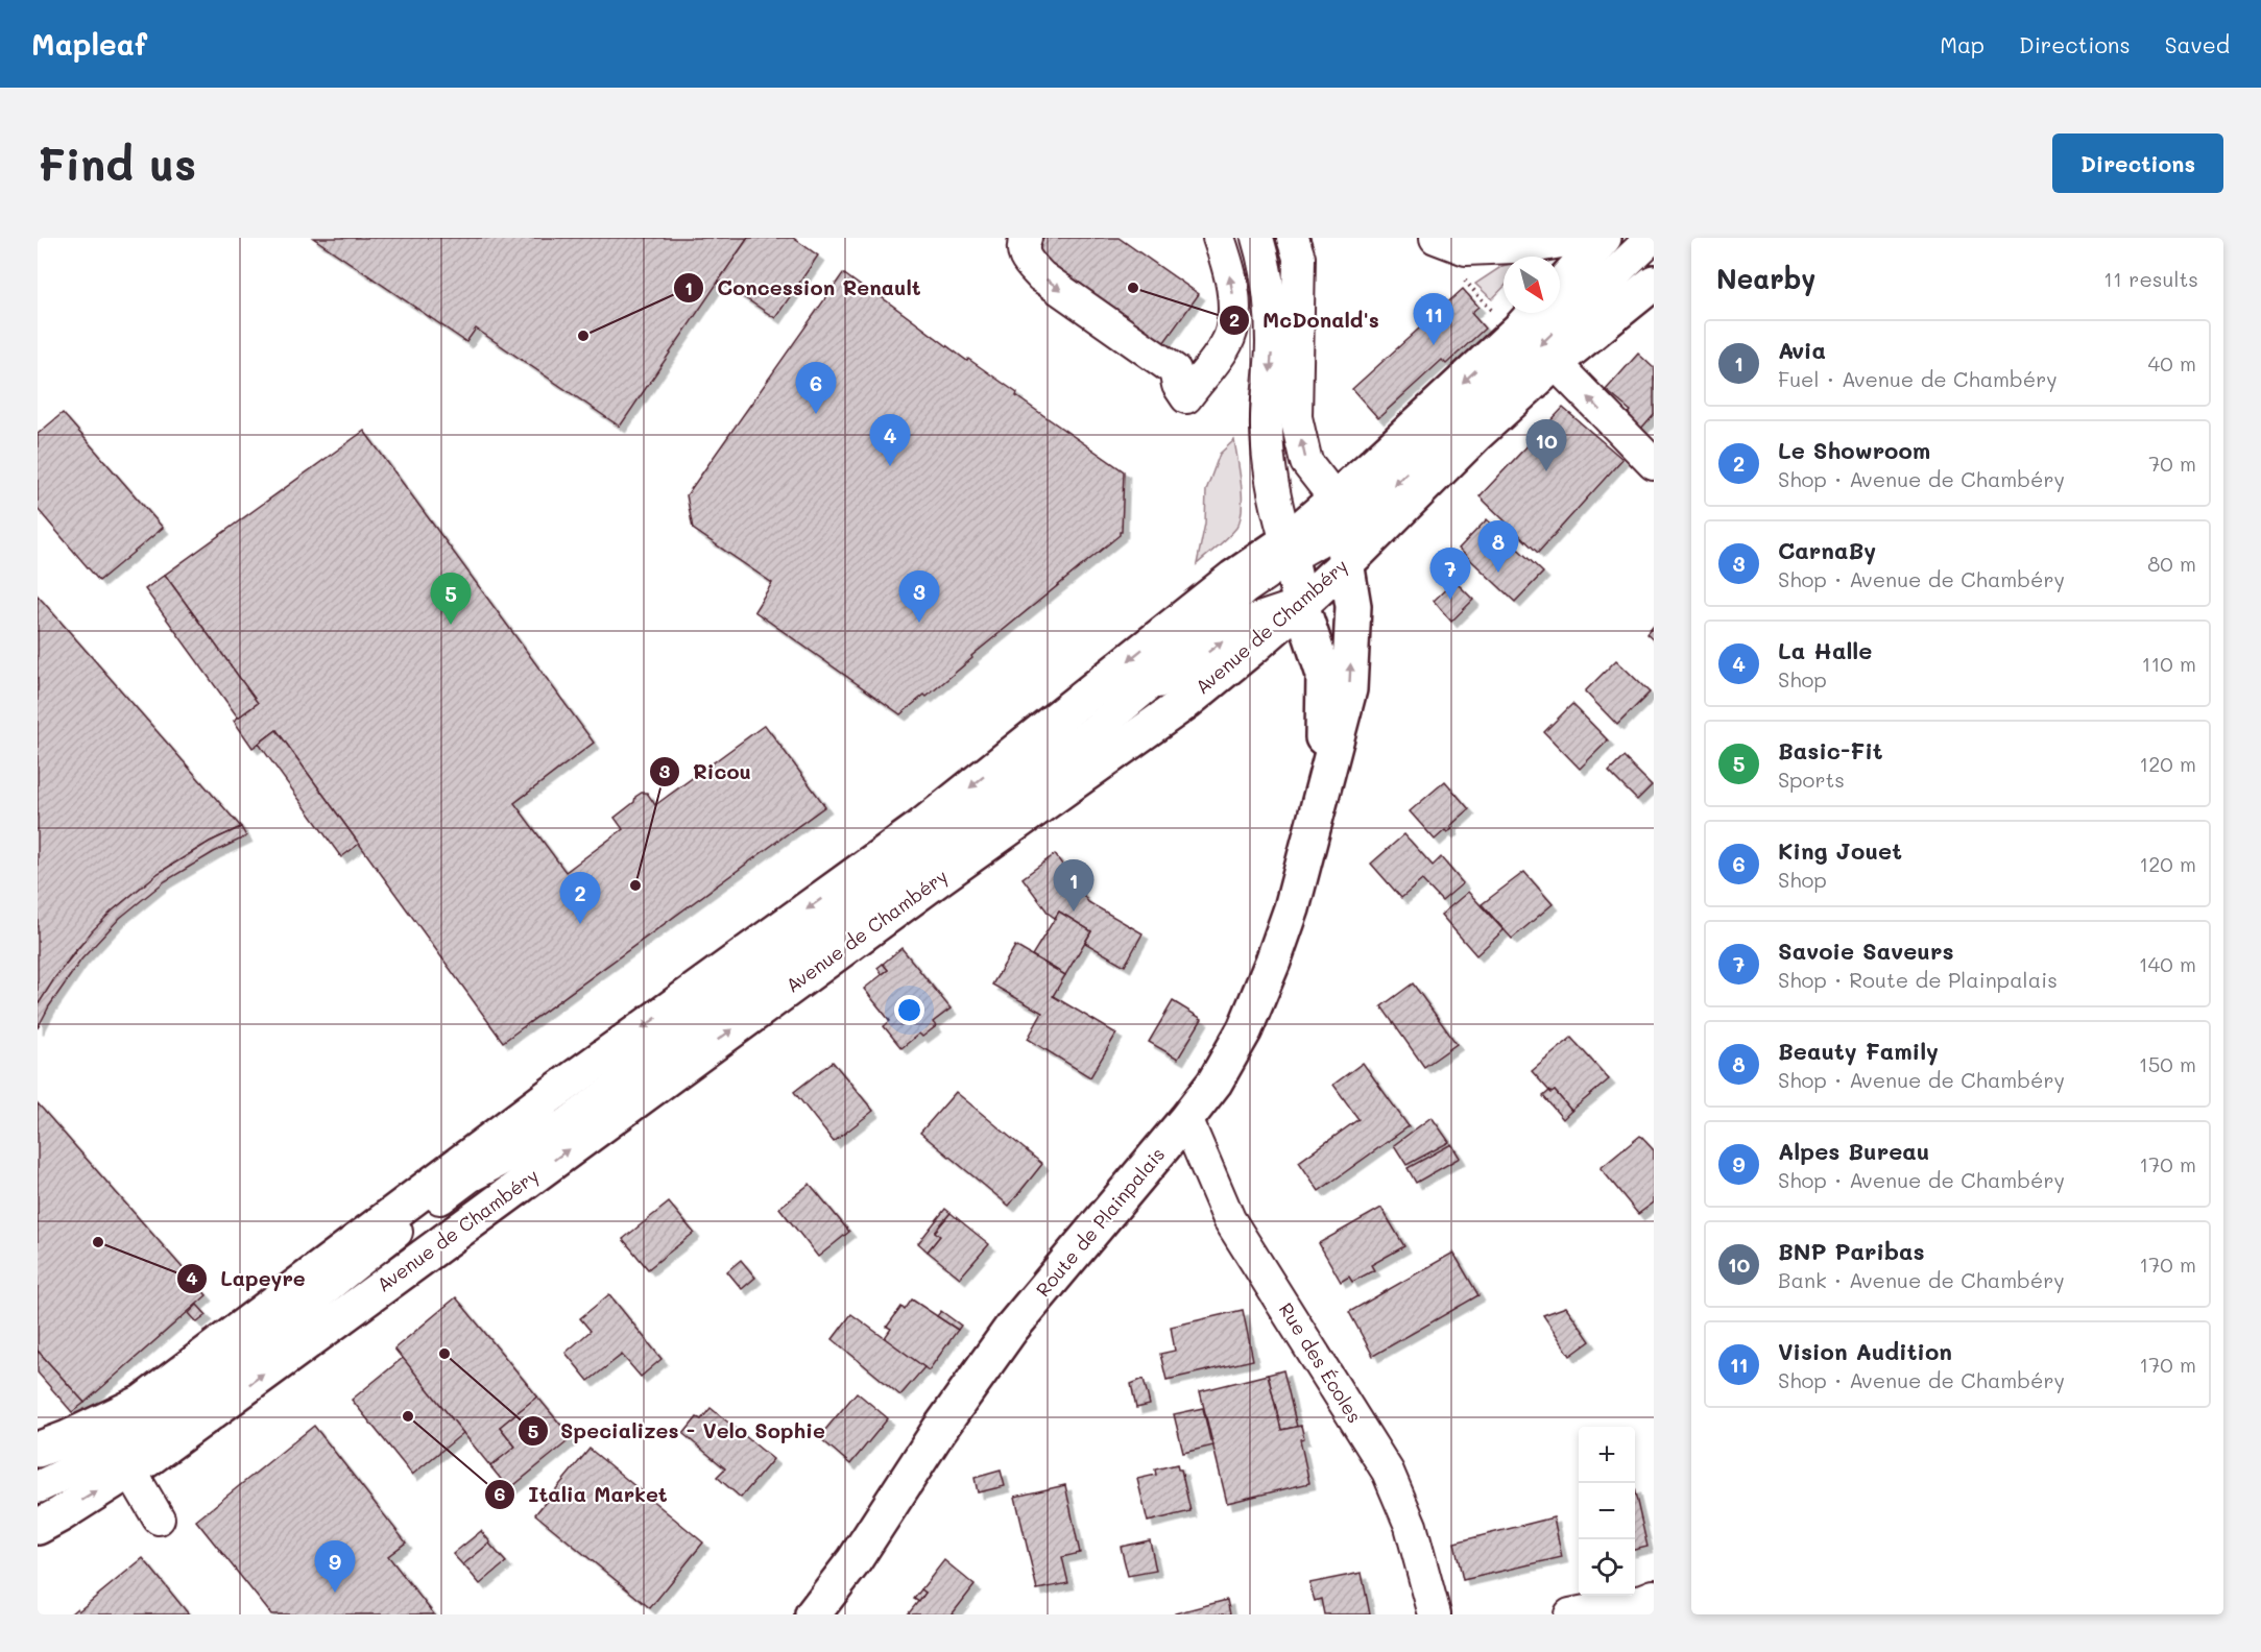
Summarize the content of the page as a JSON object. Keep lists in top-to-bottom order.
{
  "streets": {
    "main road": ["Avenue de Chambéry", "Route de Plainpalais"],
    "street": ["Rue des Écoles"]
  },
  "crossings": [
    ["Avenue de Chambéry", "Route de Plainpalais"],
    ["Route de Plainpalais", "Rue des Écoles"]
  ],
  "places": [
    "McDonald's",
    "Concession Renault",
    "Ricou",
    "Lapeyre",
    "Specializes - Velo Sophie",
    "Italia Market"
  ],
  "north": "bottom right",
  "page": {
    "header": "Mapleaf",
    "nav": ["Map", "Directions", "Saved"],
    "buttons": "Directions",
    "title": "Find us",
    "heading": ["Nearby", "11 results"],
    "pins": [
      "11",
      "6",
      "4",
      "10",
      "8",
      "7",
      "3",
      "5",
      "1",
      "2",
      "9"
    ],
    "list": [
      {
        "mark": "1",
        "name": "Avia",
        "note": "Fuel · Avenue de Chambéry",
        "value": "40 m"
      },
      {
        "mark": "2",
        "name": "Le Showroom",
        "note": "Shop · Avenue de Chambéry",
        "value": "70 m"
      },
      {
        "mark": "3",
        "name": "CarnaBy",
        "note": "Shop · Avenue de Chambéry",
        "value": "80 m"
      },
      {
        "mark": "4",
        "name": "La Halle",
        "note": "Shop",
        "value": "110 m"
      },
      {
        "mark": "5",
        "name": "Basic-Fit",
        "note": "Sports",
        "value": "120 m"
      },
      {
        "mark": "6",
        "name": "King Jouet",
        "note": "Shop",
        "value": "120 m"
      },
      {
        "mark": "7",
        "name": "Savoie Saveurs",
        "note": "Shop · Route de Plainpalais",
        "value": "140 m"
      },
      {
        "mark": "8",
        "name": "Beauty Family",
        "note": "Shop · Avenue de Chambéry",
        "value": "150 m"
      },
      {
        "mark": "9",
        "name": "Alpes Bureau",
        "note": "Shop · Avenue de Chambéry",
        "value": "170 m"
      },
      {
        "mark": "10",
        "name": "BNP Paribas",
        "note": "Bank · Avenue de Chambéry",
        "value": "170 m"
      },
      {
        "mark": "11",
        "name": "Vision Audition",
        "note": "Shop · Avenue de Chambéry",
        "value": "170 m"
      }
    ],
    "map_buttons": ["+", "−"]
  }
}
